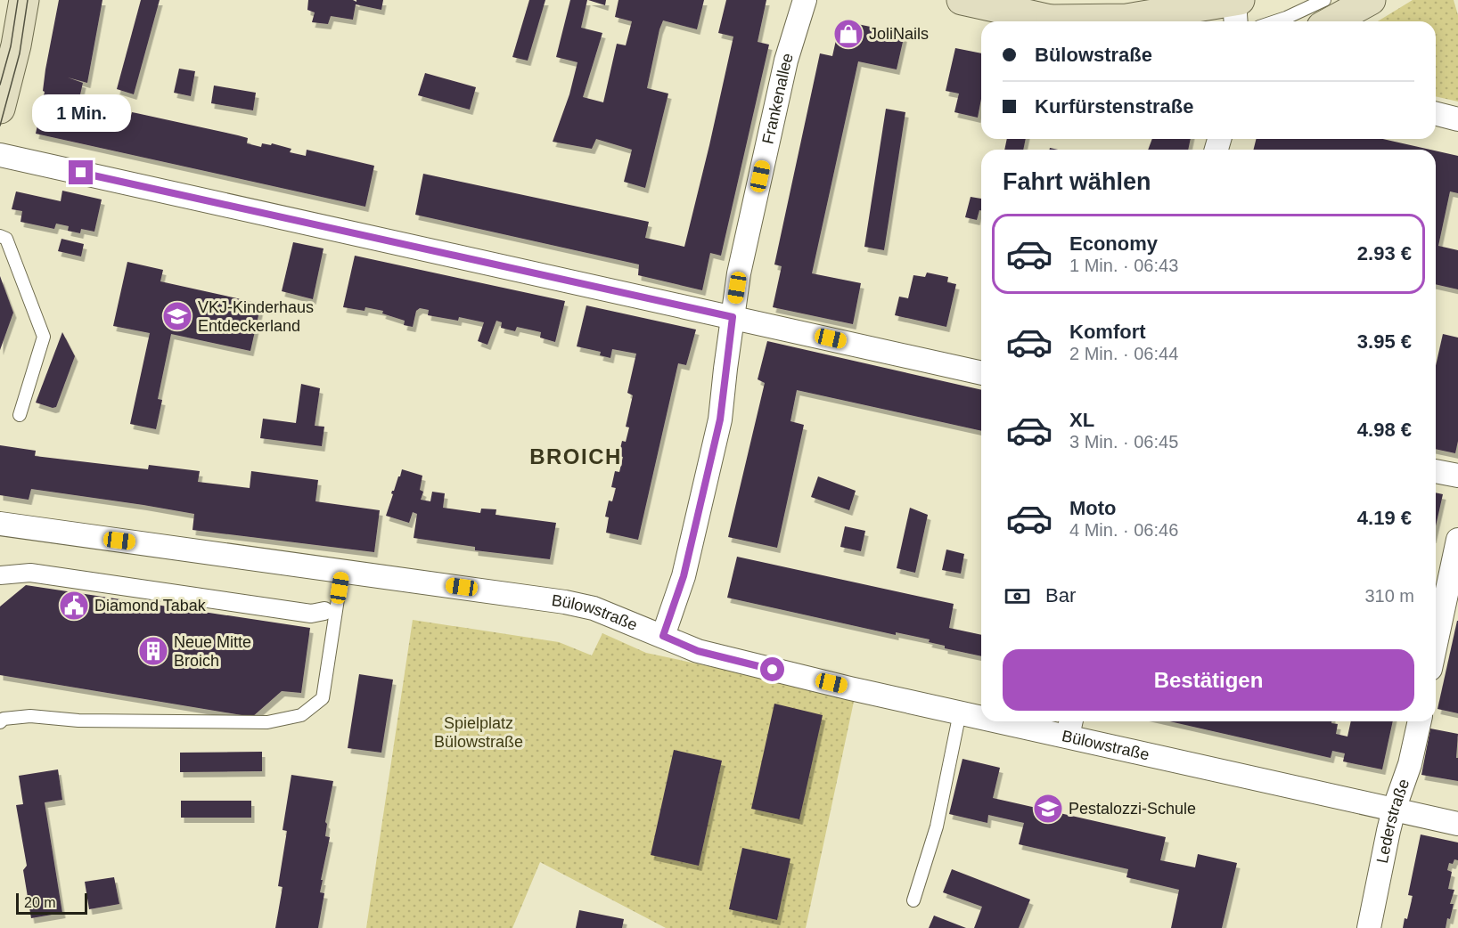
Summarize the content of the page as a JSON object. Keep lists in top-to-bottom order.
{
  "streets": {
    "street": ["Frankenallee", "Bülowstraße", "Lederstraße"]
  },
  "crossings": [
    ["Frankenallee", "Bülowstraße"],
    ["Bülowstraße", "Lederstraße"]
  ],
  "districts": ["BROICH"],
  "parks": ["Spielplatz Bülowstraße"],
  "places": {
    "shop": ["JoliNails"],
    "school or university": ["VKJ-Kinderhaus Entdeckerland", "Pestalozzi-Schule"],
    "public building": ["Diamond Tabak"],
    "building": ["Neue Mitte Broich"]
  },
  "scale_bar": "20 m",
  "page": {
    "banner": ["Bülowstraße", "Kurfürstenstraße"],
    "bubble": "1 Min.",
    "heading": "Fahrt wählen",
    "list": [
      {
        "name": "Economy",
        "note": "1 Min. · 06:43",
        "value": "2.93 €"
      },
      {
        "name": "Komfort",
        "note": "2 Min. · 06:44",
        "value": "3.95 €"
      },
      {
        "name": "XL",
        "note": "3 Min. · 06:45",
        "value": "4.98 €"
      },
      {
        "name": "Moto",
        "note": "4 Min. · 06:46",
        "value": "4.19 €"
      }
    ],
    "pay": ["Bar", "310 m"],
    "buttons": "Bestätigen",
    "scale": "20 m"
  }
}
